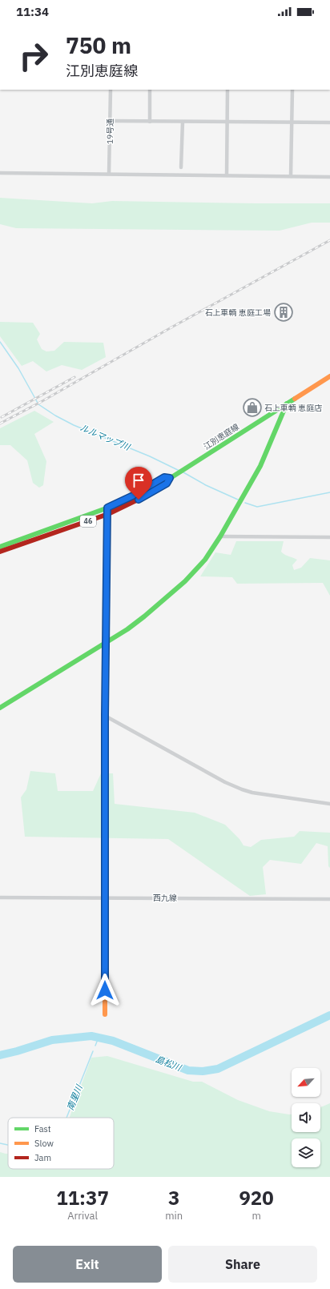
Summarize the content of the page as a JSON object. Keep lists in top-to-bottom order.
{
  "streets": {
    "street": [
      "19号通",
      "江別恵庭線",
      "46",
      "西九線"
    ]
  },
  "water": ["ルルマップ川", "島松川", "南里川"],
  "places": {
    "building": ["石上車輌 恵庭工場"],
    "shop": ["石上車輌 恵庭店"]
  },
  "legend": ["Fast", "Slow", "Jam"],
  "north": "bottom left",
  "page": {
    "status": "11:34",
    "turn": ["750 m", "江別恵庭線"],
    "eta": [
      "11:37",
      "Arrival",
      "3",
      "min",
      "920",
      "m"
    ],
    "buttons": ["Exit", "Share"]
  }
}
